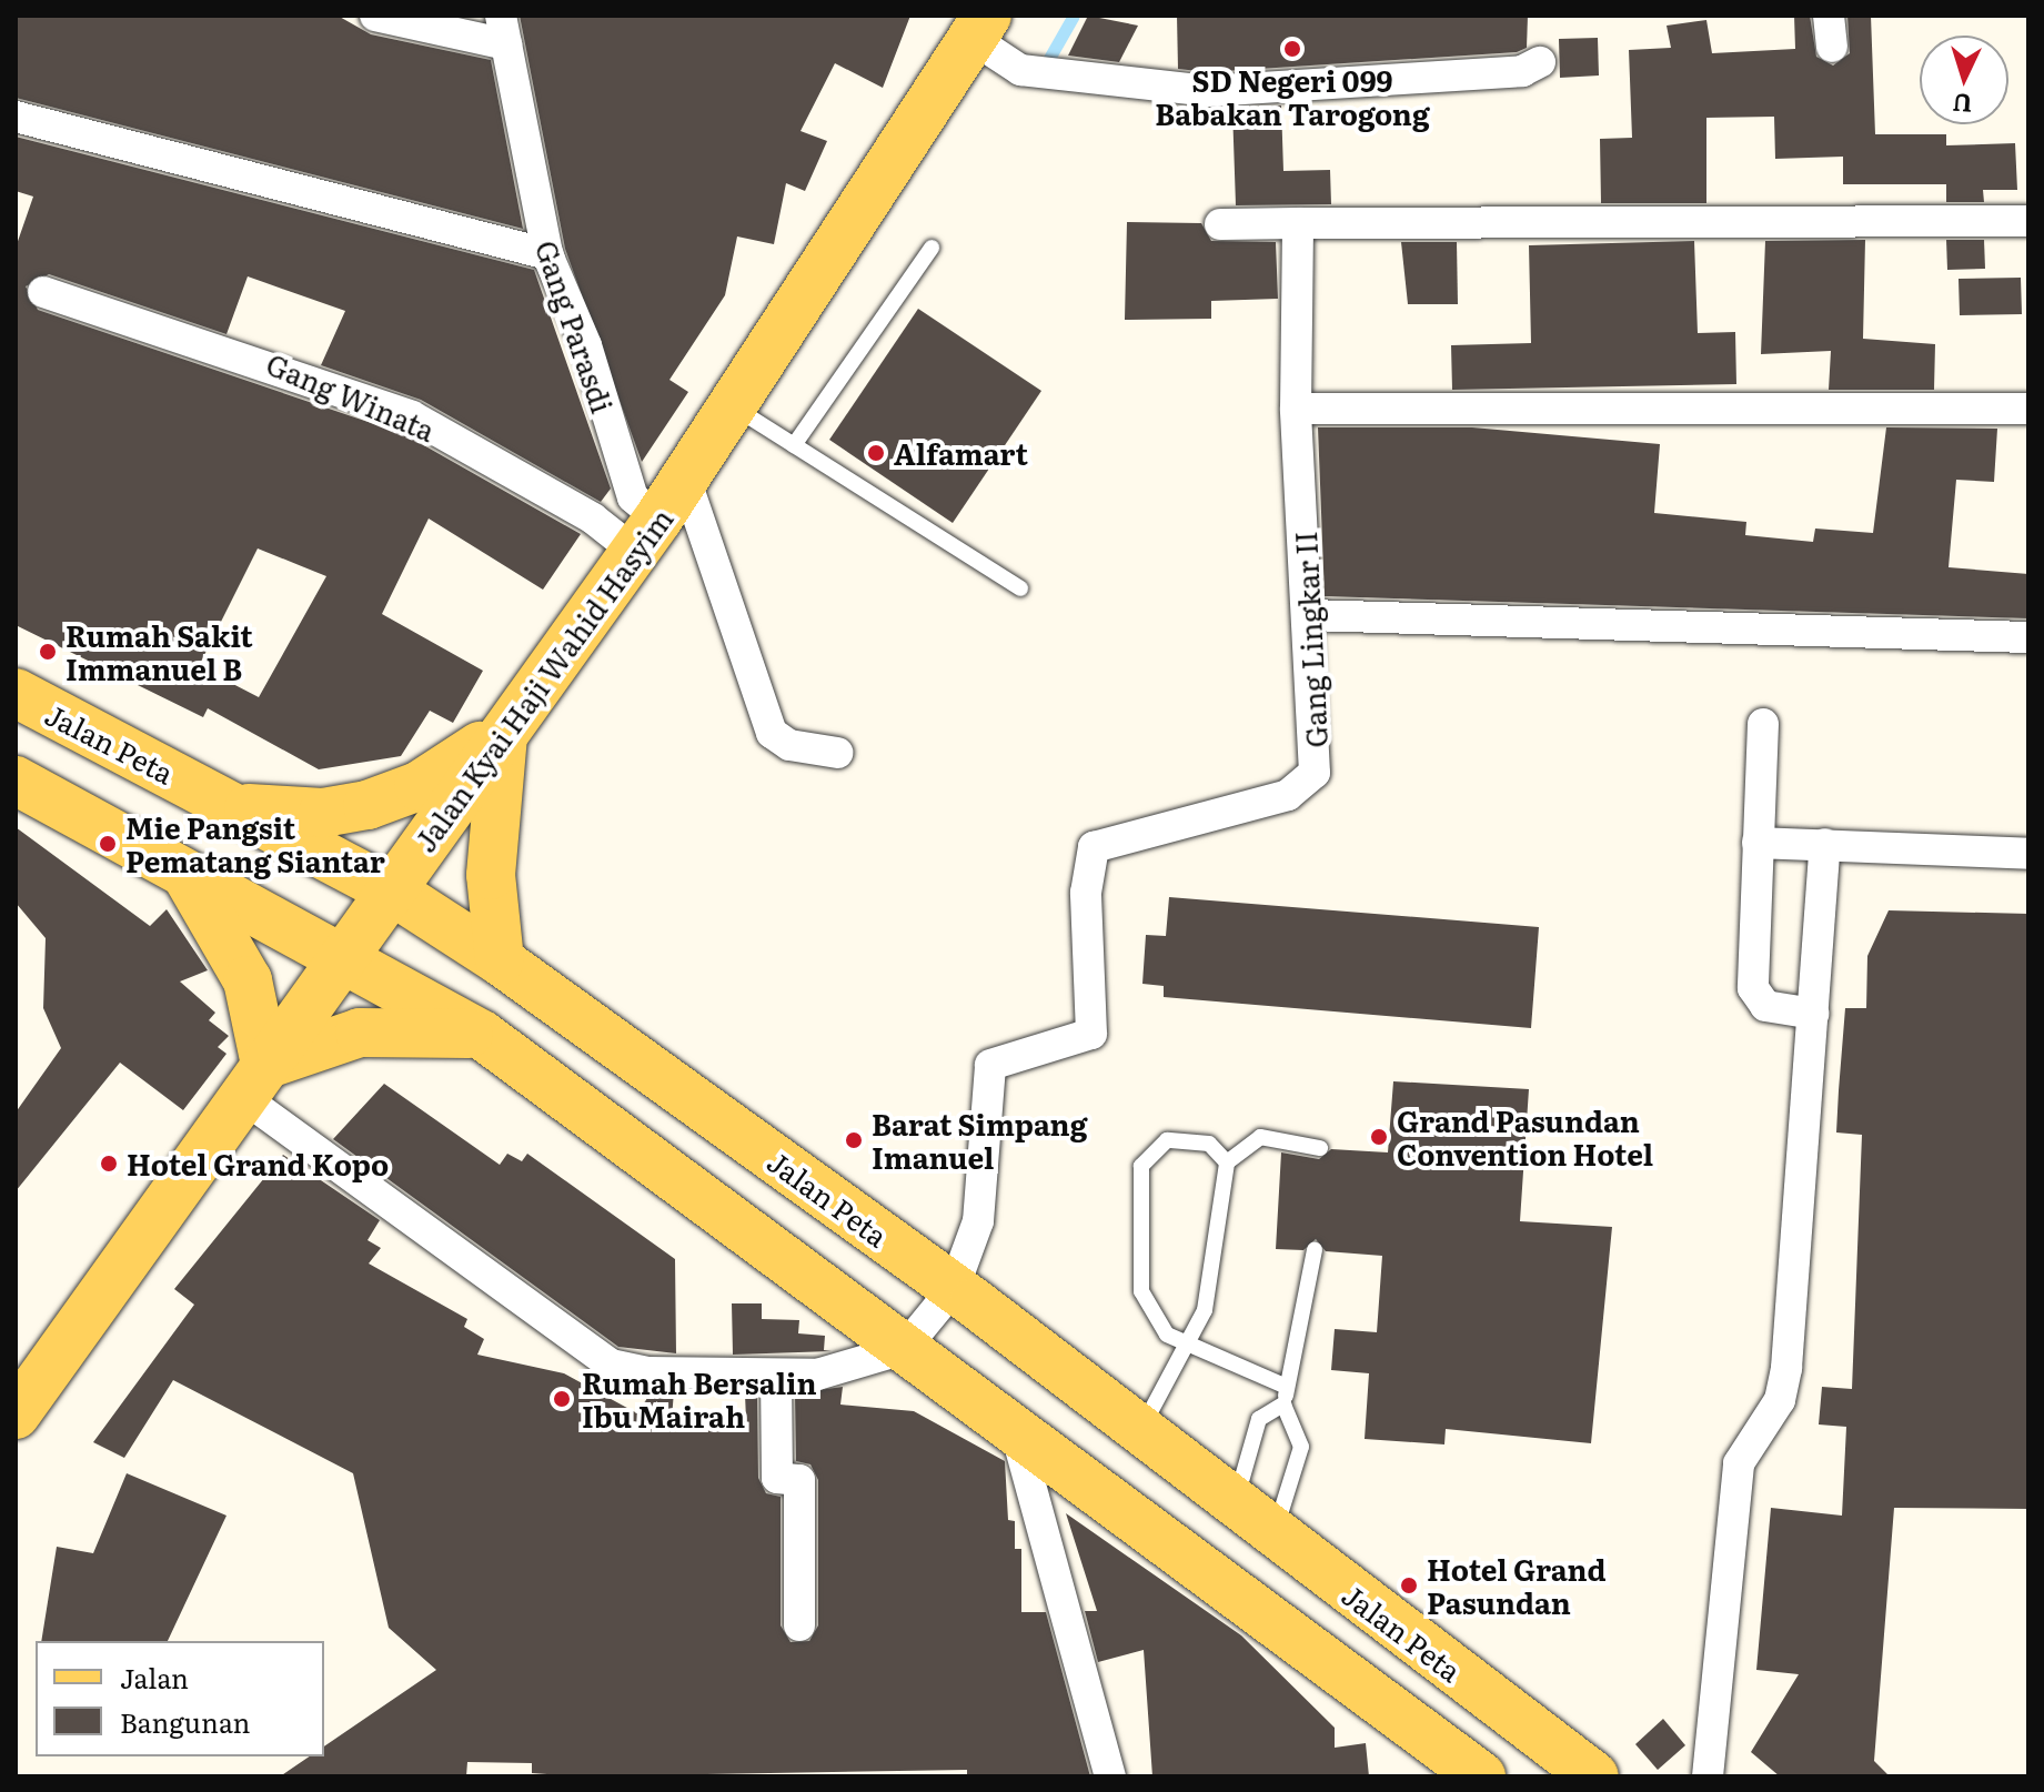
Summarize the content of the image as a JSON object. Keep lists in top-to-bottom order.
{
  "streets": {
    "main road": ["Jalan Kyai Haji Wahid Hasyim", "Jalan Peta"],
    "street": ["Gang Parasdi", "Gang Winata", "Gang Lingkar II"]
  },
  "crossings": [
    ["Gang Parasdi", "Gang Winata"],
    ["Gang Parasdi", "Jalan Kyai Haji Wahid Hasyim"],
    ["Gang Winata", "Jalan Kyai Haji Wahid Hasyim"],
    ["Gang Lingkar II", "Jalan Peta"],
    ["Jalan Kyai Haji Wahid Hasyim", "Jalan Peta"]
  ],
  "places": [
    "SD Negeri 099 Babakan Tarogong",
    "Alfamart",
    "Rumah Sakit Immanuel B",
    "Mie Pangsit Pematang Siantar",
    "Grand Pasundan Convention Hotel",
    "Barat Simpang Imanuel",
    "Hotel Grand Kopo",
    "Rumah Bersalin Ibu Mairah",
    "Hotel Grand Pasundan"
  ],
  "legend": ["Jalan", "Bangunan"],
  "north": "bottom"
}
